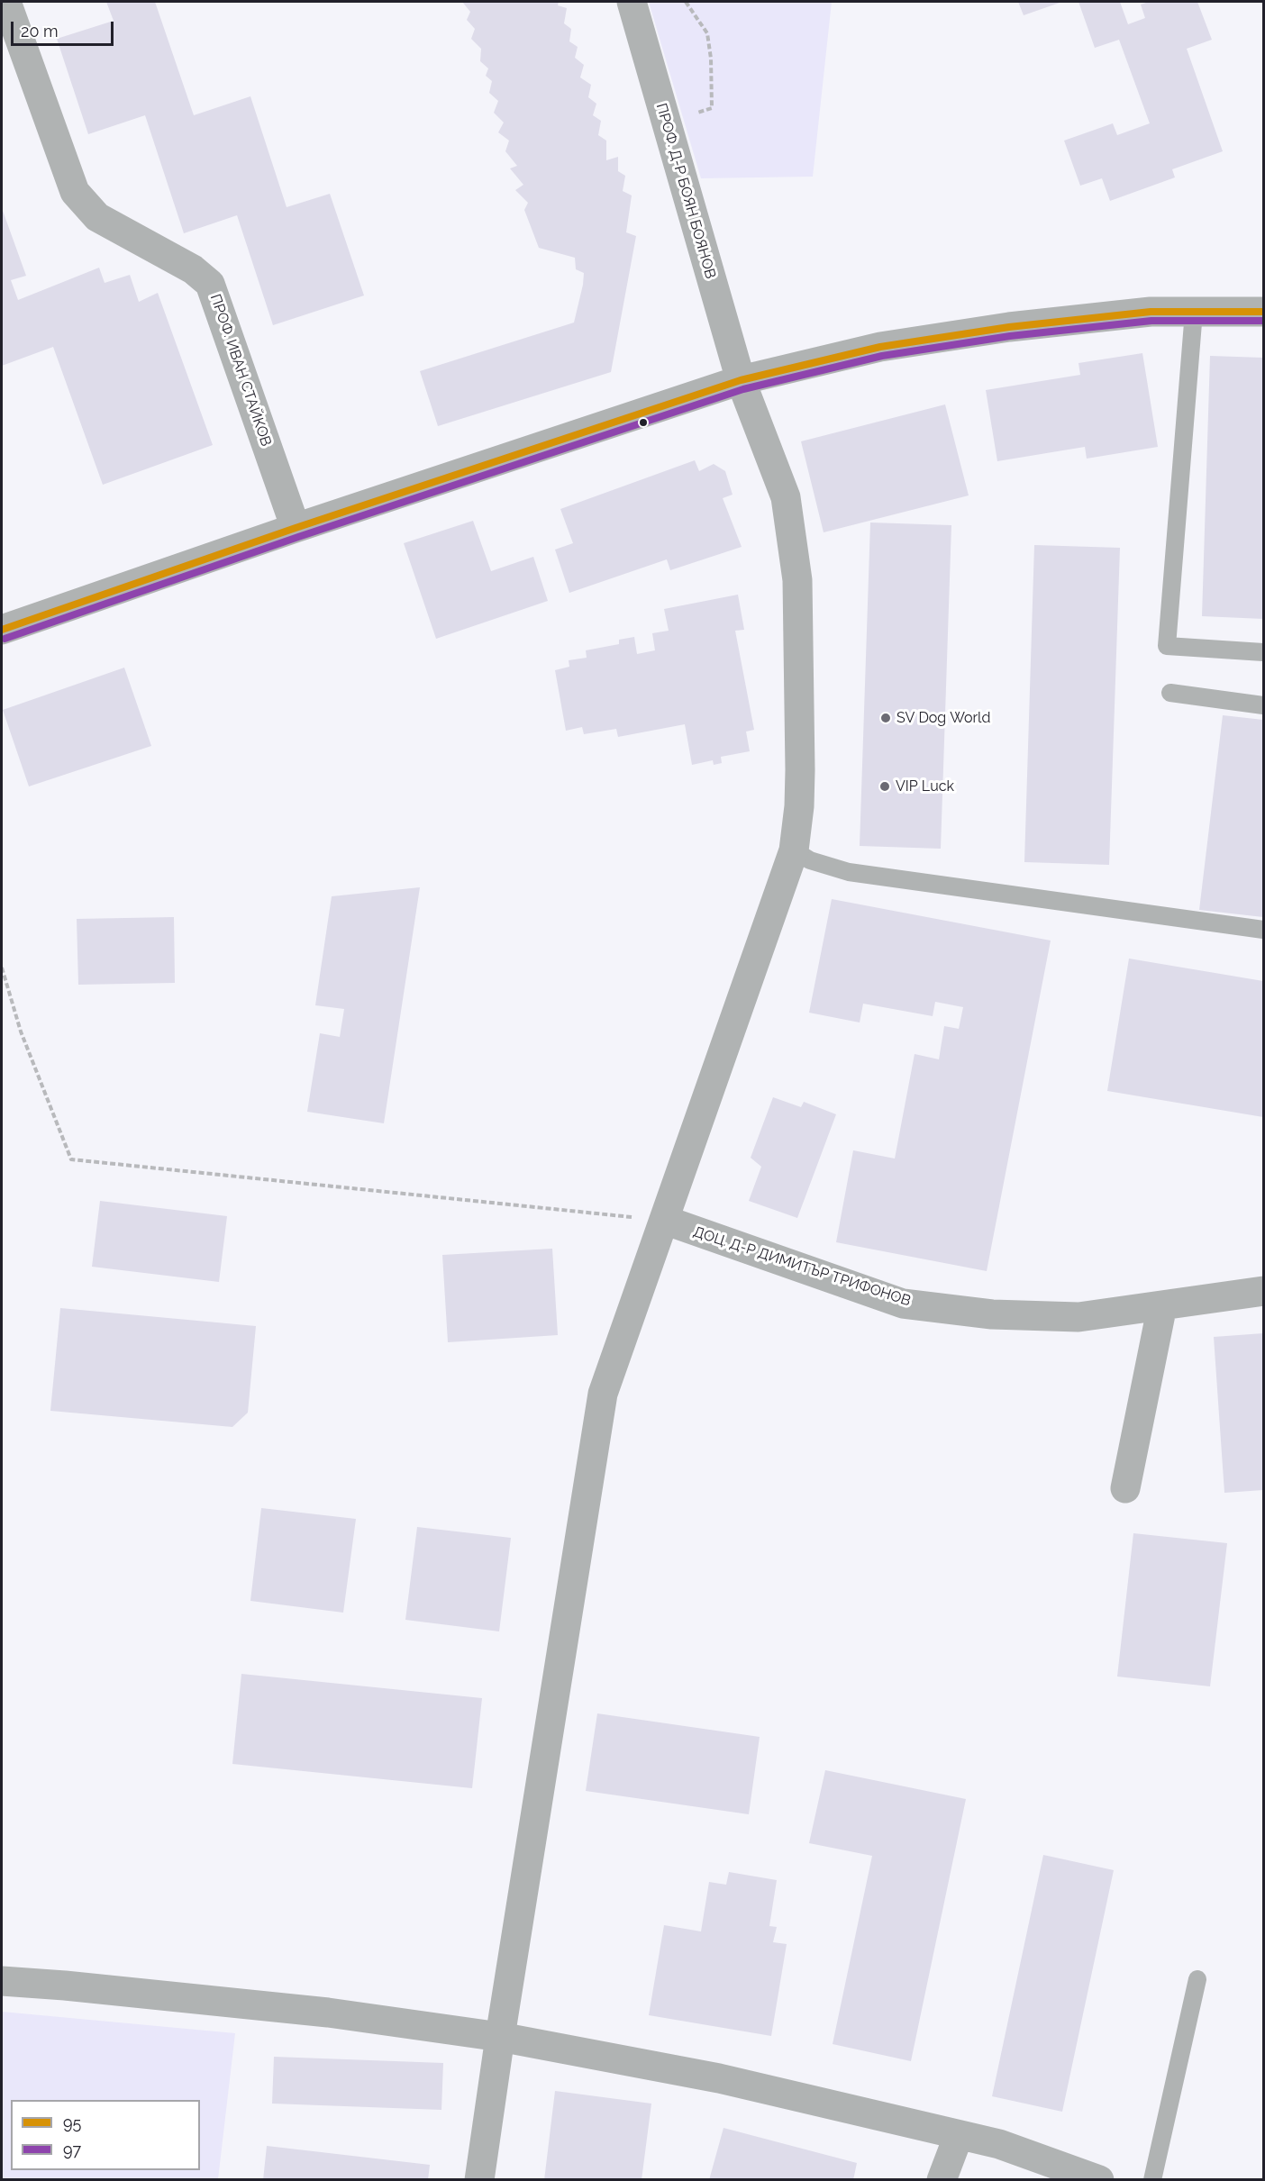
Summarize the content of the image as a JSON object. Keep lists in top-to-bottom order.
{
  "streets": {
    "street": ["ПРОФ. Д-Р БОЯН БОЯНОВ", "ПРОФ. ИВАН СТАЙКОВ", "ДОЦ. Д-Р ДИМИТЪР ТРИФОНОВ"]
  },
  "crossings": [
    ["ПРОФ. Д-Р БОЯН БОЯНОВ", "ДОЦ. Д-Р ДИМИТЪР ТРИФОНОВ"]
  ],
  "places": ["SV Dog World", "VIP Luck"],
  "lines": ["transit line 95", "transit line 97"],
  "legend": ["95", "97"],
  "scale_bar": "20 m"
}
